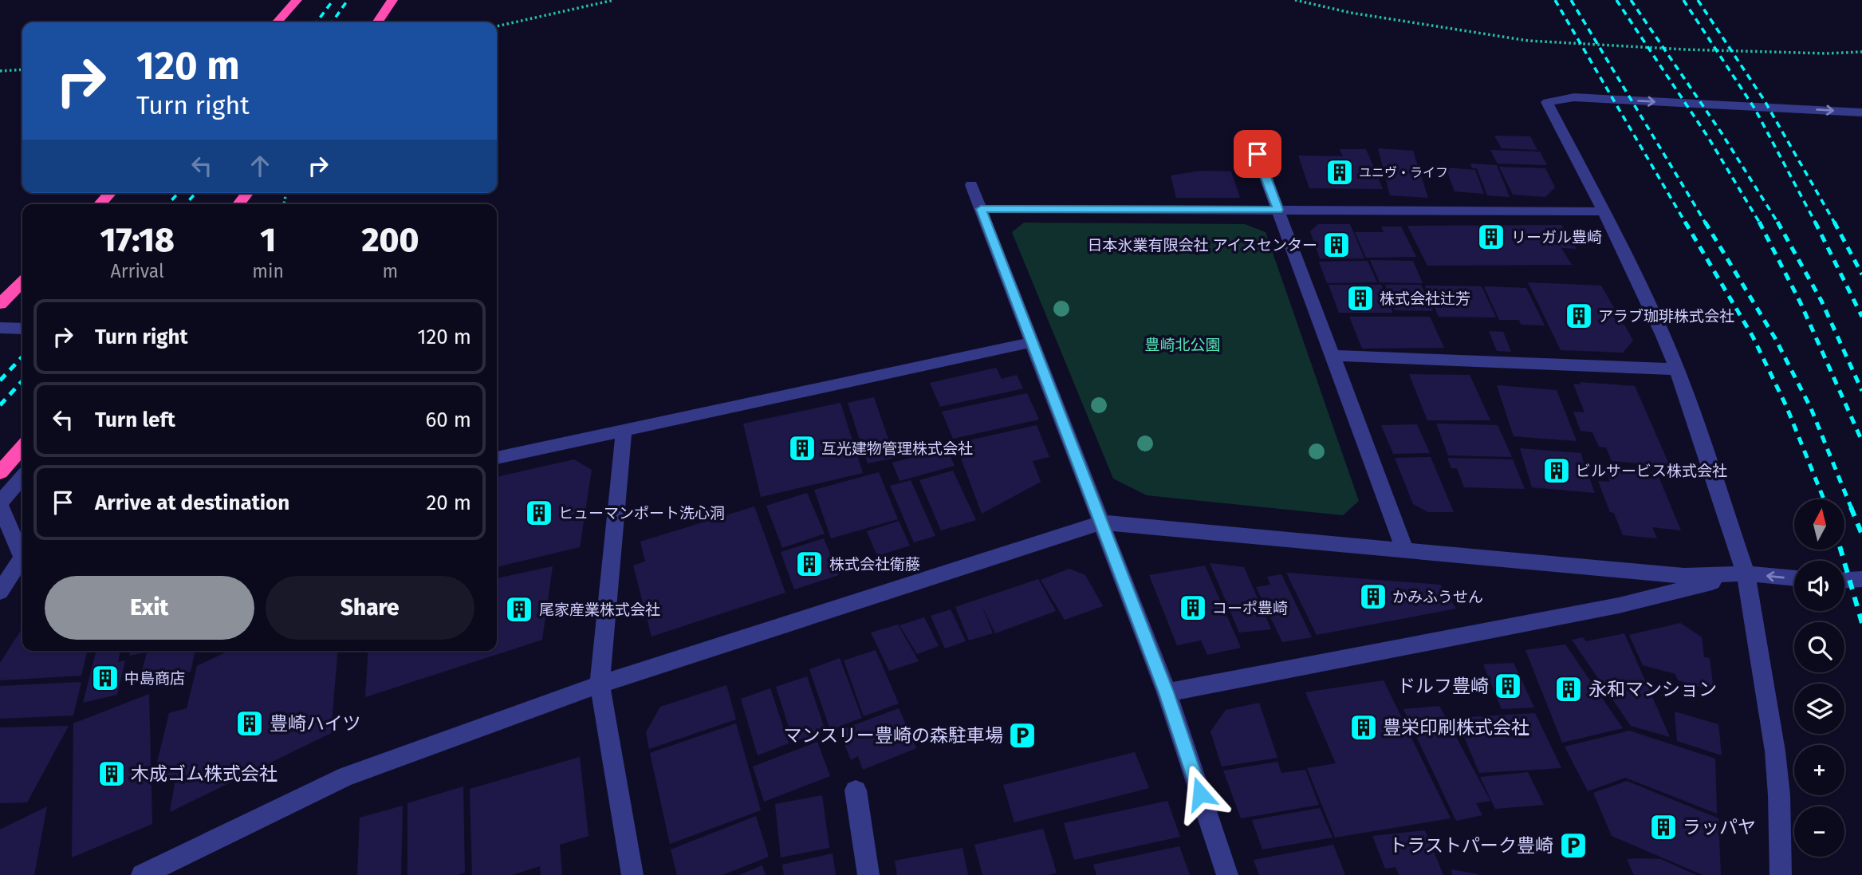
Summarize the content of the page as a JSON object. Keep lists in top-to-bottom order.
{
  "parks": ["豊崎北公園"],
  "places": {
    "building": [
      "ユニヴ・ライフ",
      "リーガル豊崎",
      "日本氷業有限会社 アイスセンター",
      "株式会社辻芳",
      "アラブ珈琲株式会社",
      "互光建物管理株式会社",
      "ビルサービス株式会社",
      "ヒューマンポート洗心洞",
      "株式会社衛藤",
      "かみふうせん",
      "コーポ豊崎",
      "尾家産業株式会社",
      "中島商店",
      "ドルフ豊崎",
      "永和マンション",
      "豊崎ハイツ",
      "豊栄印刷株式会社",
      "木成ゴム株式会社",
      "ラッパヤ"
    ],
    "parking": ["マンスリー豊崎の森駐車場", "トラストパーク豊崎"]
  },
  "north": "top",
  "page": {
    "turn": ["120 m", "Turn right"],
    "eta": [
      "17:18",
      "Arrival",
      "1",
      "min",
      "200",
      "m"
    ],
    "list": [
      {
        "name": "Turn right",
        "value": "120 m"
      },
      {
        "name": "Turn left",
        "value": "60 m"
      },
      {
        "name": "Arrive at destination",
        "value": "20 m"
      }
    ],
    "map_buttons": ["+", "−"],
    "buttons": ["Exit", "Share"]
  }
}
